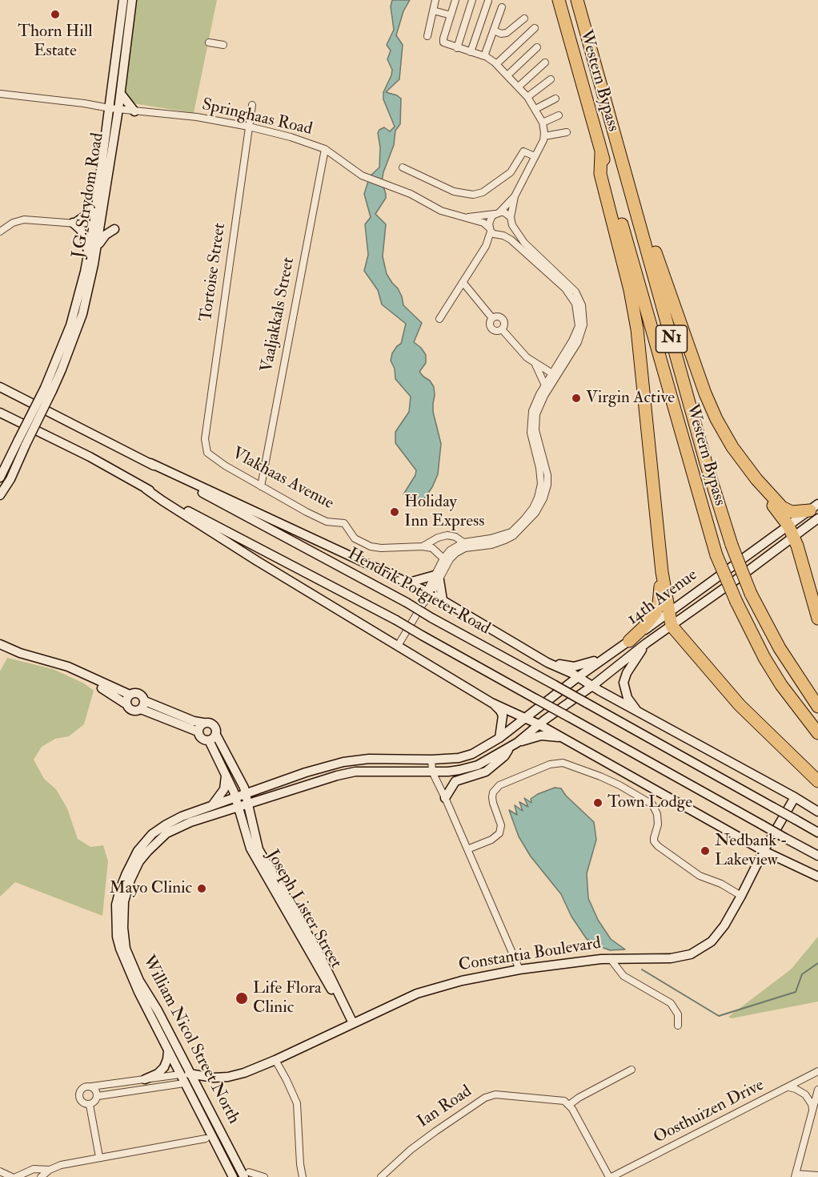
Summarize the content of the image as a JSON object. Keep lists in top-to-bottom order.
{
  "streets": {
    "highway": ["Western Bypass", "N1"],
    "main road": [
      "J.G. Strydom Road",
      "Hendrik Potgieter Road",
      "14th Avenue",
      "Joseph Lister Street",
      "Constantia Boulevard",
      "William Nicol Street North"
    ],
    "street": [
      "Springhaas Road",
      "Tortoise Street",
      "Vaaljakkals Street",
      "Vlakhaas Avenue",
      "Ian Road",
      "Oosthuizen Drive"
    ]
  },
  "crossings": [
    ["Springhaas Road", "J.G. Strydom Road"],
    ["Springhaas Road", "Tortoise Street"],
    ["Springhaas Road", "Vaaljakkals Street"],
    ["Springhaas Road", "Vlakhaas Avenue"],
    ["Tortoise Street", "Vlakhaas Avenue"],
    ["Vaaljakkals Street", "Vlakhaas Avenue"],
    ["14th Avenue", "William Nicol Street North"],
    ["Joseph Lister Street", "Constantia Boulevard"],
    ["Joseph Lister Street", "William Nicol Street North"],
    ["Constantia Boulevard", "William Nicol Street North"]
  ],
  "places": [
    "Thorn Hill Estate",
    "Virgin Active",
    "Holiday Inn Express",
    "Town Lodge",
    "Nedbank - Lakeview",
    "Mayo Clinic",
    "Life Flora Clinic"
  ]
}
